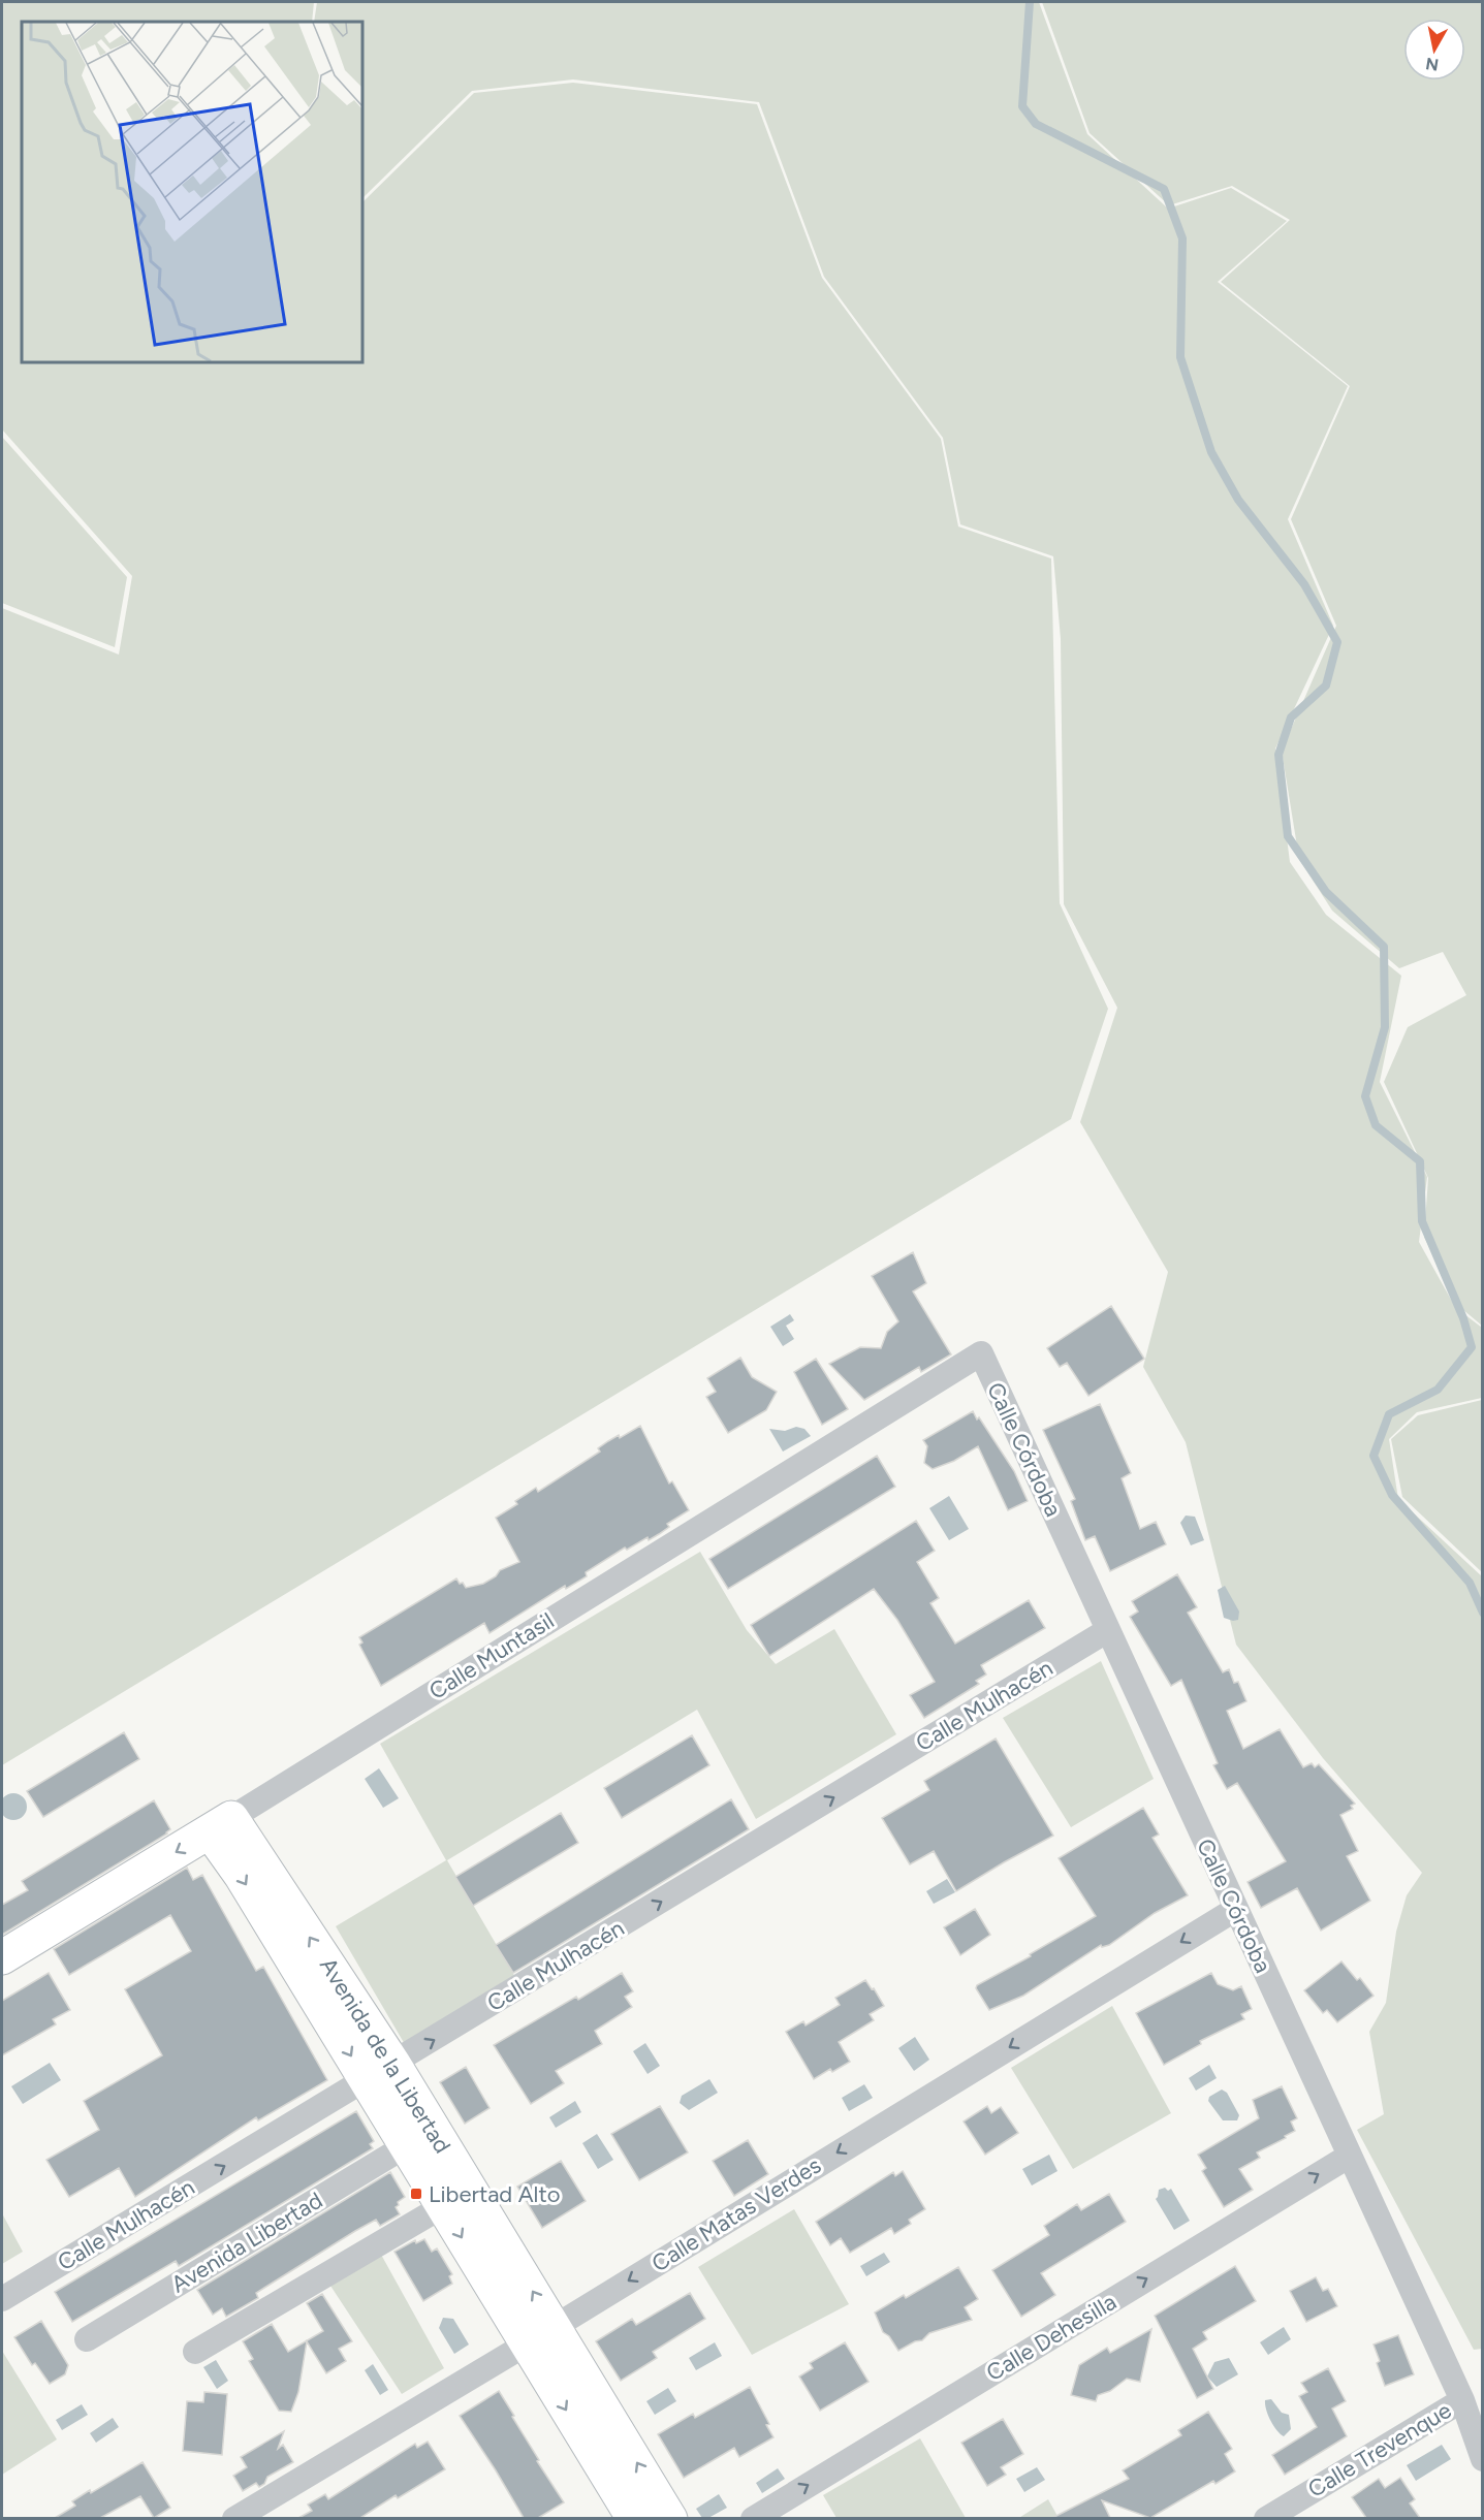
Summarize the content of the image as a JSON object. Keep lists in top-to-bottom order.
{
  "streets": {
    "street": [
      "Calle Córdoba",
      "Calle Muntasil",
      "Calle Mulhacén",
      "Avenida de la Libertad",
      "Calle Matas Verdes",
      "Avenida Libertad",
      "Calle Dehesilla",
      "Calle Trevenque"
    ]
  },
  "crossings": [
    ["Calle Córdoba", "Calle Muntasil"],
    ["Calle Córdoba", "Calle Mulhacén"],
    ["Calle Córdoba", "Calle Matas Verdes"],
    ["Calle Córdoba", "Calle Dehesilla"],
    ["Calle Córdoba", "Calle Trevenque"],
    ["Calle Muntasil", "Avenida de la Libertad"],
    ["Calle Mulhacén", "Avenida de la Libertad"],
    ["Avenida de la Libertad", "Calle Matas Verdes"],
    ["Avenida de la Libertad", "Avenida Libertad"]
  ],
  "one_way": ["Calle Mulhacén", "Calle Matas Verdes", "Calle Dehesilla"],
  "places": {
    "transit": ["Libertad Alto"]
  },
  "north": "bottom"
}
